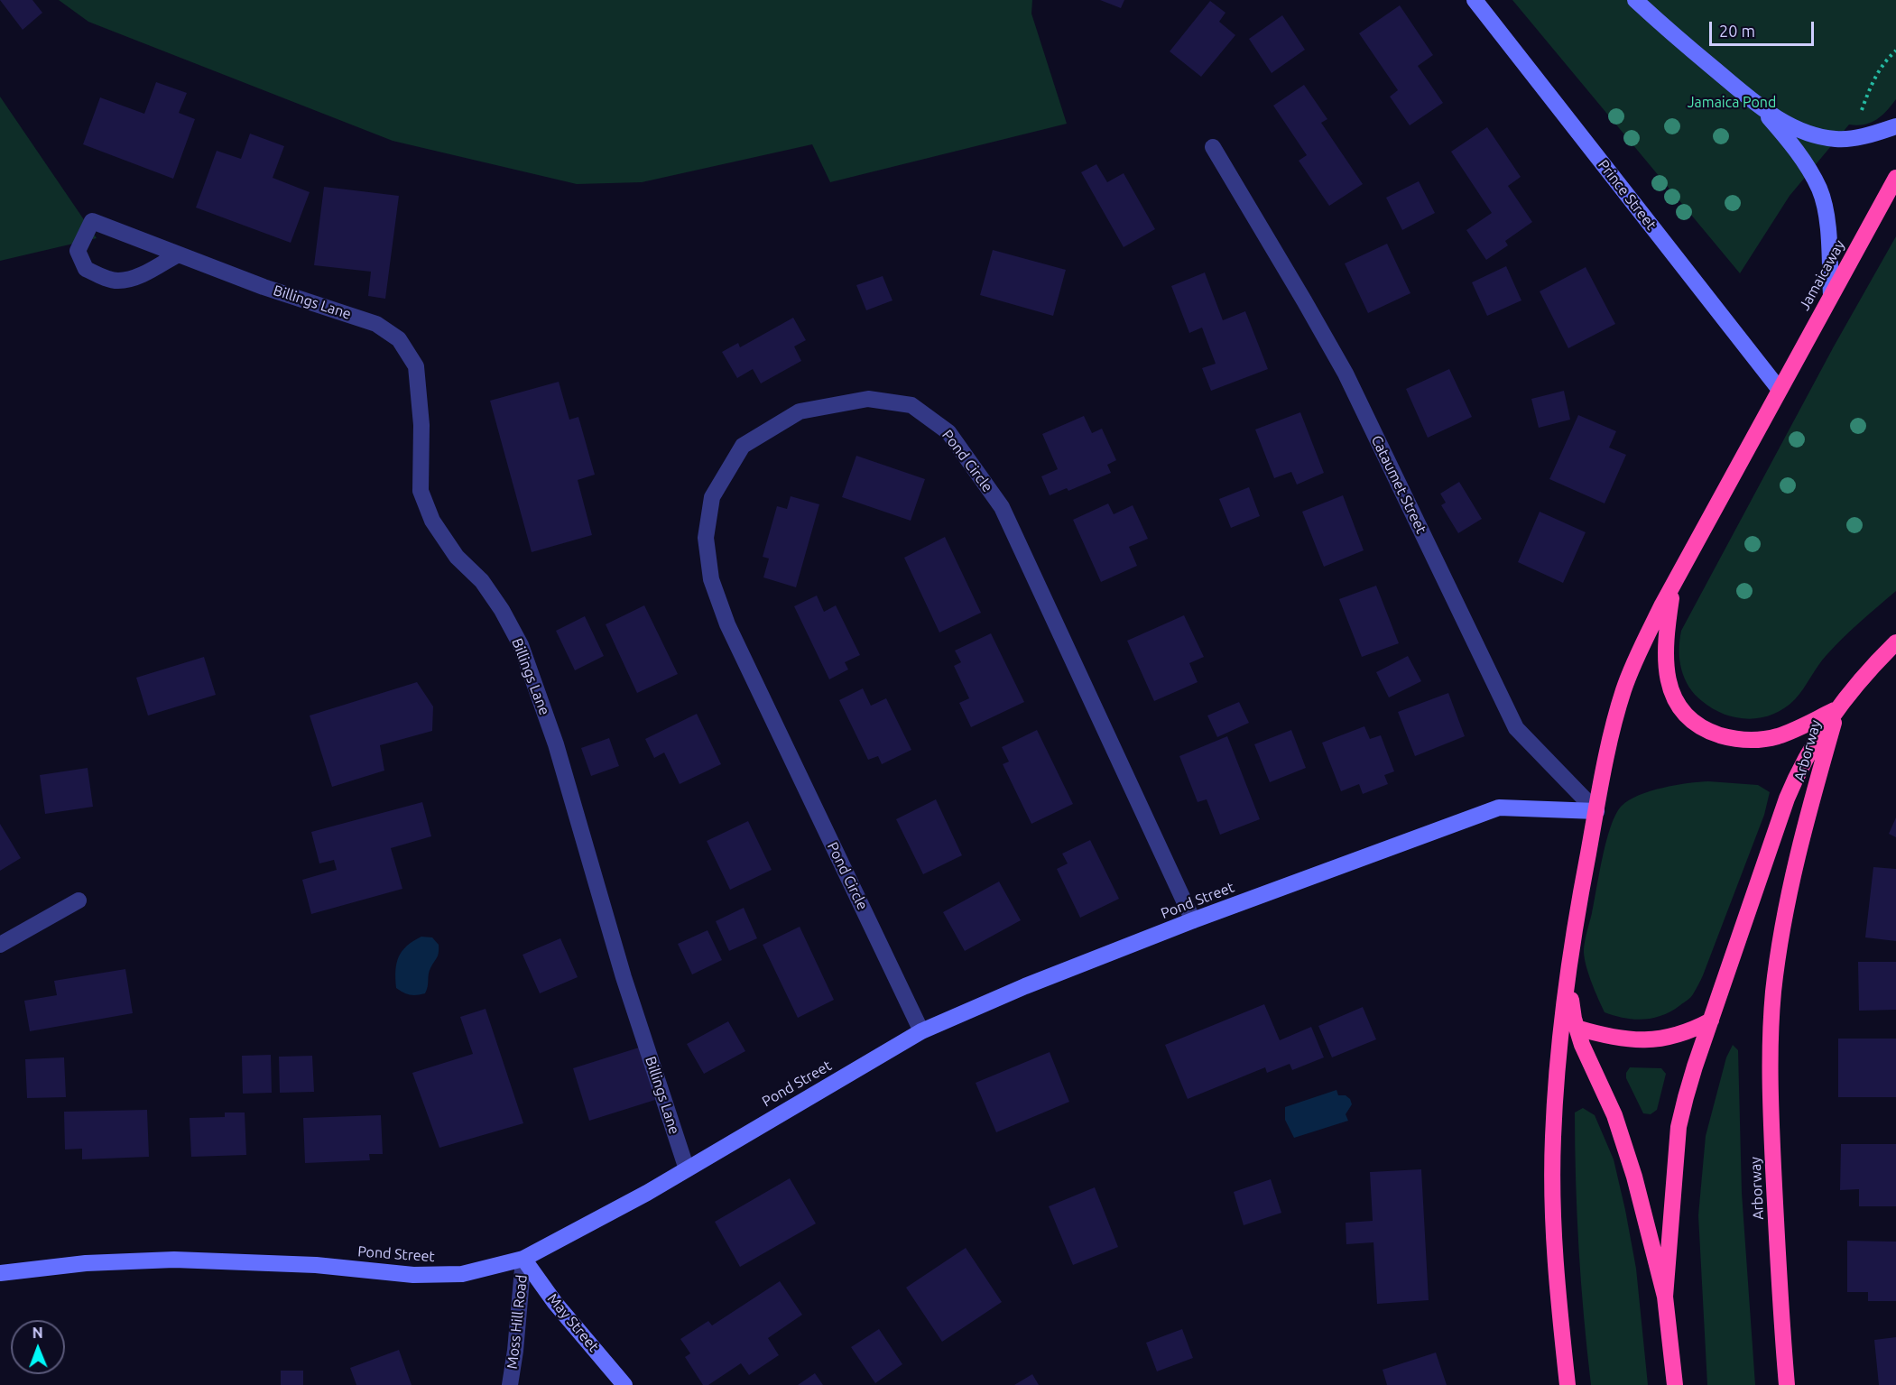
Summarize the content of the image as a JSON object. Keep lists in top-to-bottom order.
{
  "streets": {
    "highway": ["Jamaicaway", "Arborway"],
    "street": [
      "Prince Street",
      "Billings Lane",
      "Pond Circle",
      "Cataumet Street",
      "Pond Street",
      "Moss Hill Road",
      "May Street"
    ]
  },
  "crossings": [
    ["Prince Street", "Jamaicaway"],
    ["Prince Street", "Arborway"],
    ["Jamaicaway", "Arborway"],
    ["Billings Lane", "Pond Street"],
    ["Pond Circle", "Pond Street"],
    ["Cataumet Street", "Arborway"],
    ["Cataumet Street", "Pond Street"],
    ["Arborway", "Pond Street"],
    ["Pond Street", "Moss Hill Road"],
    ["Pond Street", "May Street"],
    ["Moss Hill Road", "May Street"]
  ],
  "parks": ["Jamaica Pond"],
  "scale_bar": "20 m",
  "north": "top"
}
